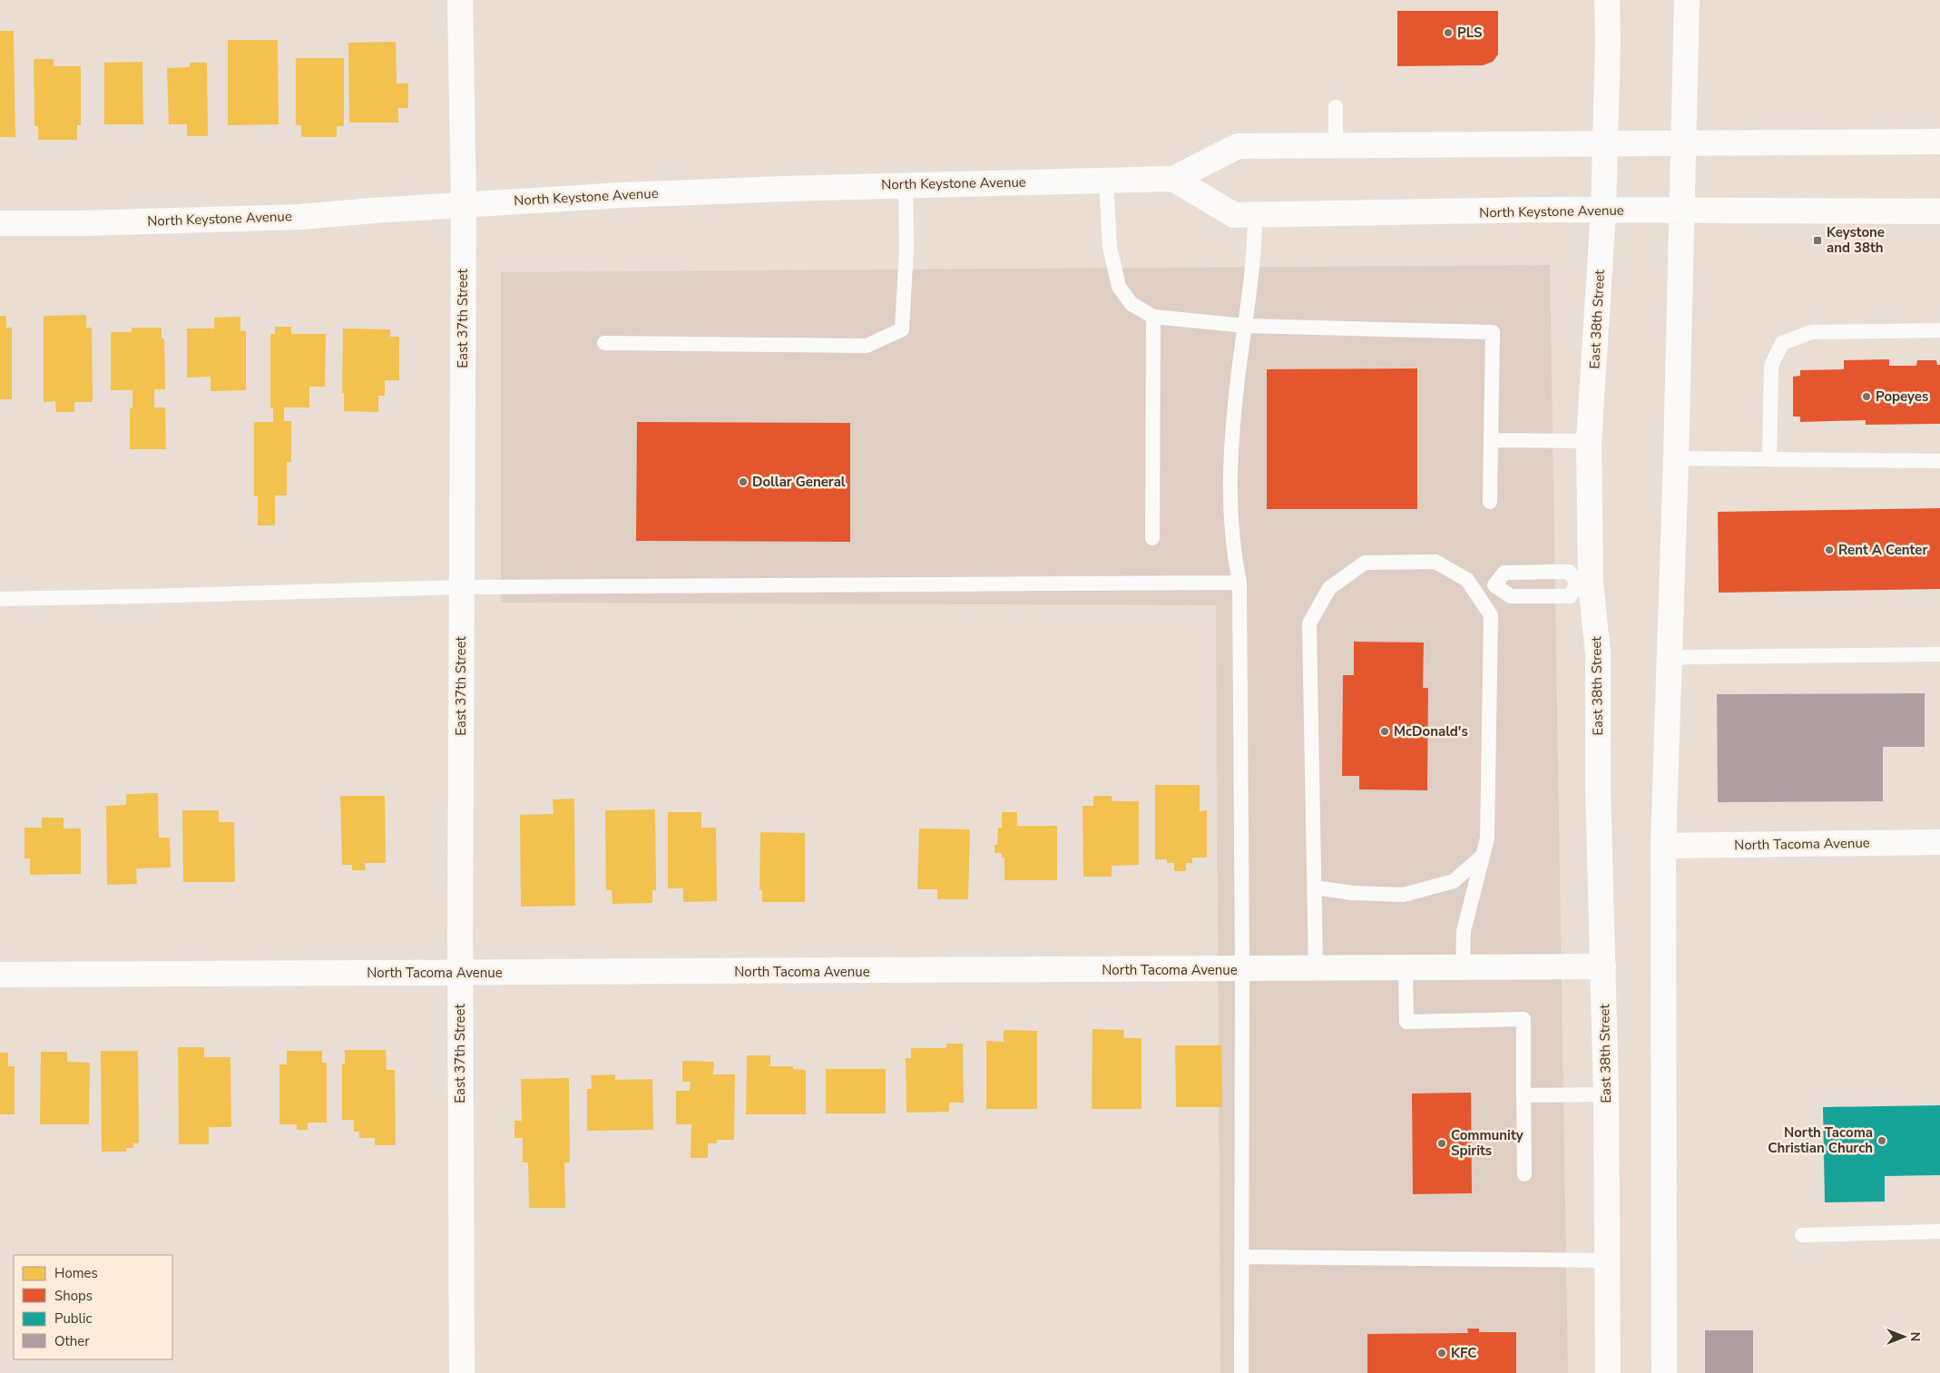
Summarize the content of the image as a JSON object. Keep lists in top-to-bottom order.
{
  "streets": {
    "main road": [
      "North Keystone Avenue",
      "East 37th Street",
      "East 38th Street",
      "North Tacoma Avenue"
    ]
  },
  "crossings": [
    ["North Keystone Avenue", "East 37th Street"],
    ["North Keystone Avenue", "East 38th Street"],
    ["East 37th Street", "North Tacoma Avenue"],
    ["East 38th Street", "North Tacoma Avenue"]
  ],
  "places": {
    "other": [
      "PLS",
      "Popeyes",
      "Dollar General",
      "Rent A Center",
      "McDonald's",
      "North Tacoma Christian Church",
      "Community Spirits",
      "KFC"
    ],
    "transit": ["Keystone and 38th"]
  },
  "legend": [
    "Homes",
    "Shops",
    "Public",
    "Other"
  ],
  "north": "right"
}
